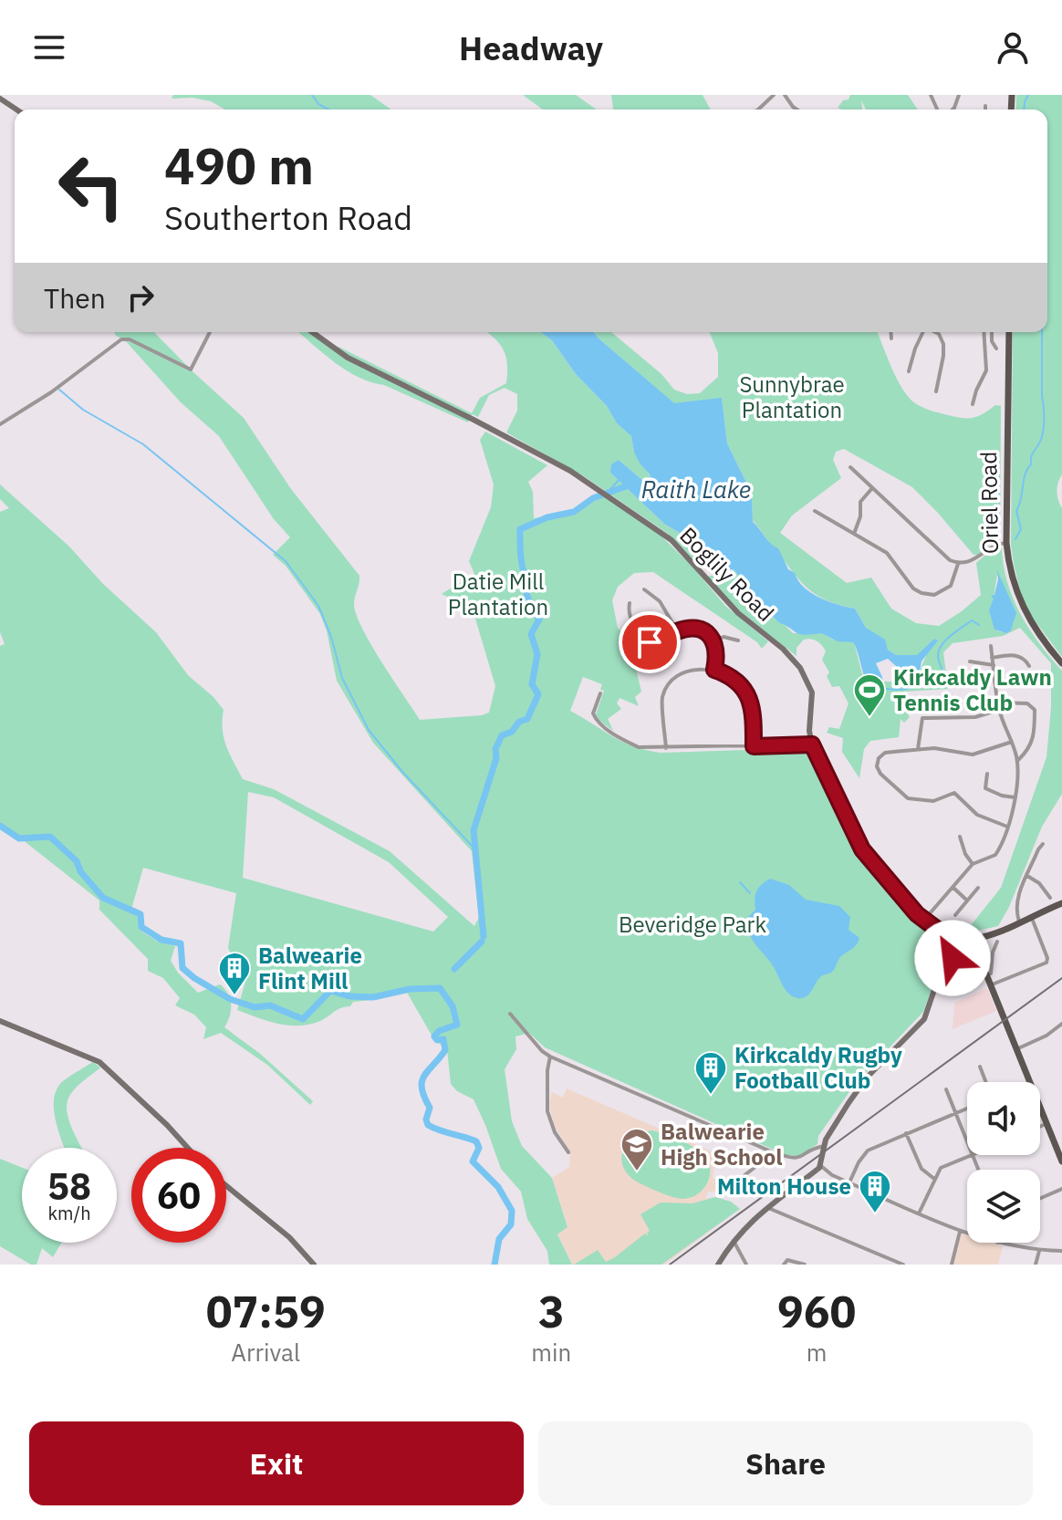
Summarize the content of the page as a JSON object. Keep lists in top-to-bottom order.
{
  "streets": {
    "main road": ["Oriel Road", "Boglily Road"]
  },
  "water": ["Raith Lake"],
  "parks": ["Sunnybrae Plantation", "Datie Mill Plantation", "Beveridge Park"],
  "places": {
    "sports": ["Kirkcaldy Lawn Tennis Club"],
    "building": ["Balwearie Flint Mill", "Kirkcaldy Rugby Football Club", "Milton House"],
    "school or university": ["Balwearie High School"]
  },
  "page": {
    "header": "Headway",
    "turn": ["490 m", "Southerton Road"],
    "then": "Then",
    "speed": "58 km/h",
    "limit": "60",
    "eta": [
      "07:59",
      "Arrival",
      "3",
      "min",
      "960",
      "m"
    ],
    "buttons": ["Exit", "Share"]
  }
}
